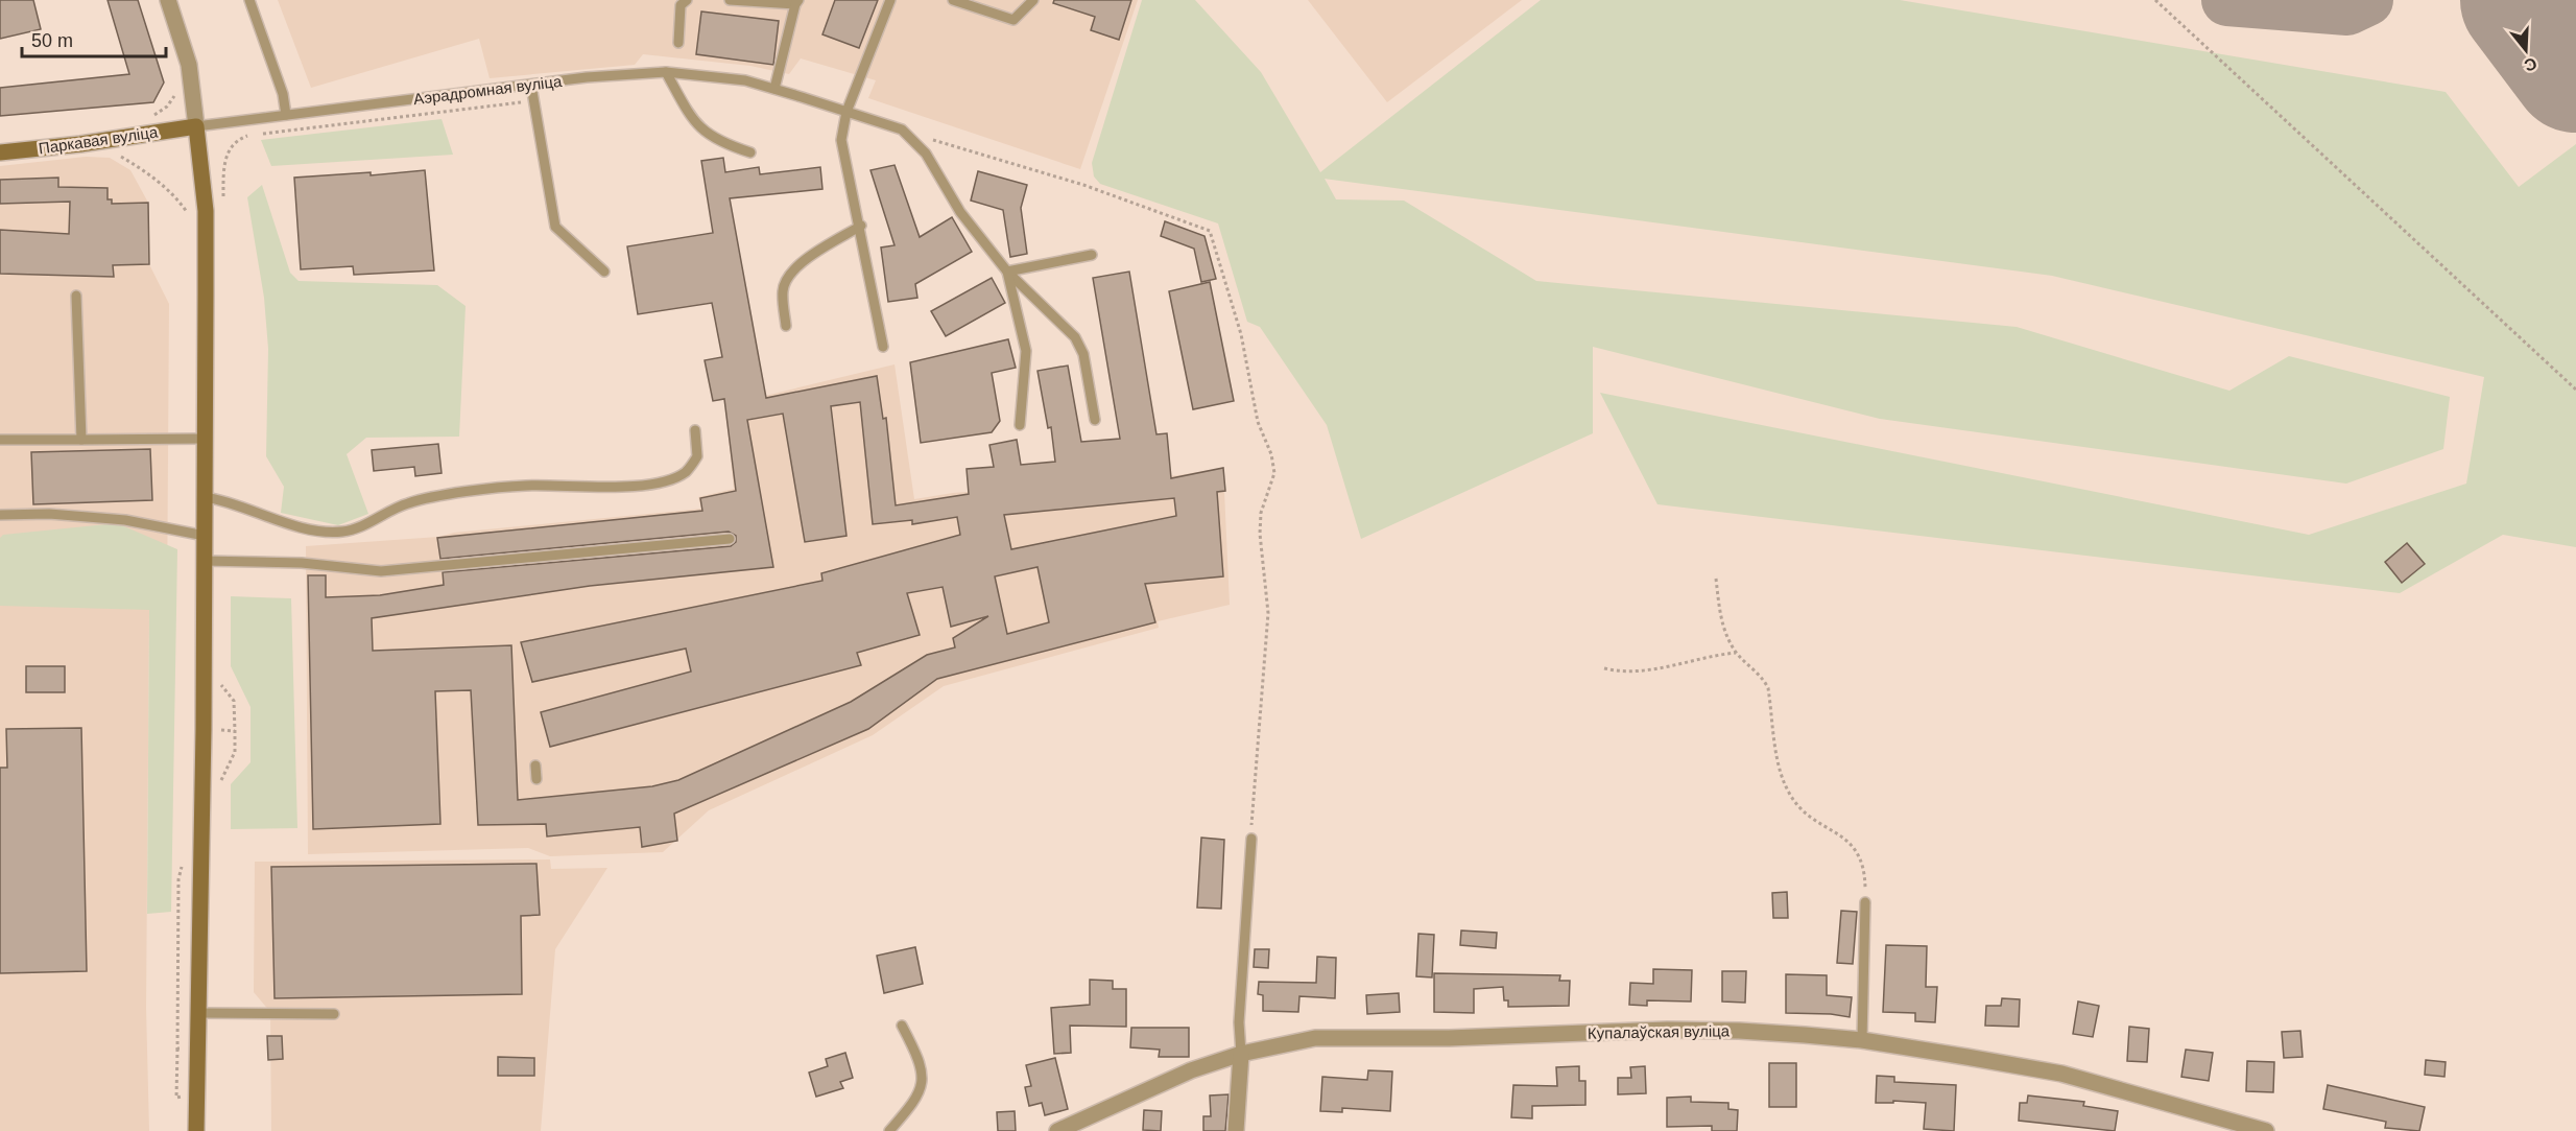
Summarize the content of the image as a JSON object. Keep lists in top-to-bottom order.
{
  "streets": {
    "street": ["Паркавая вуліца", "Купалаўская вуліца"],
    "lane": ["Аэрадромная вуліца"]
  },
  "crossings": [
    ["Аэрадромная вуліца", "Паркавая вуліца"]
  ],
  "scale_bar": "50 m",
  "north": "bottom"
}
